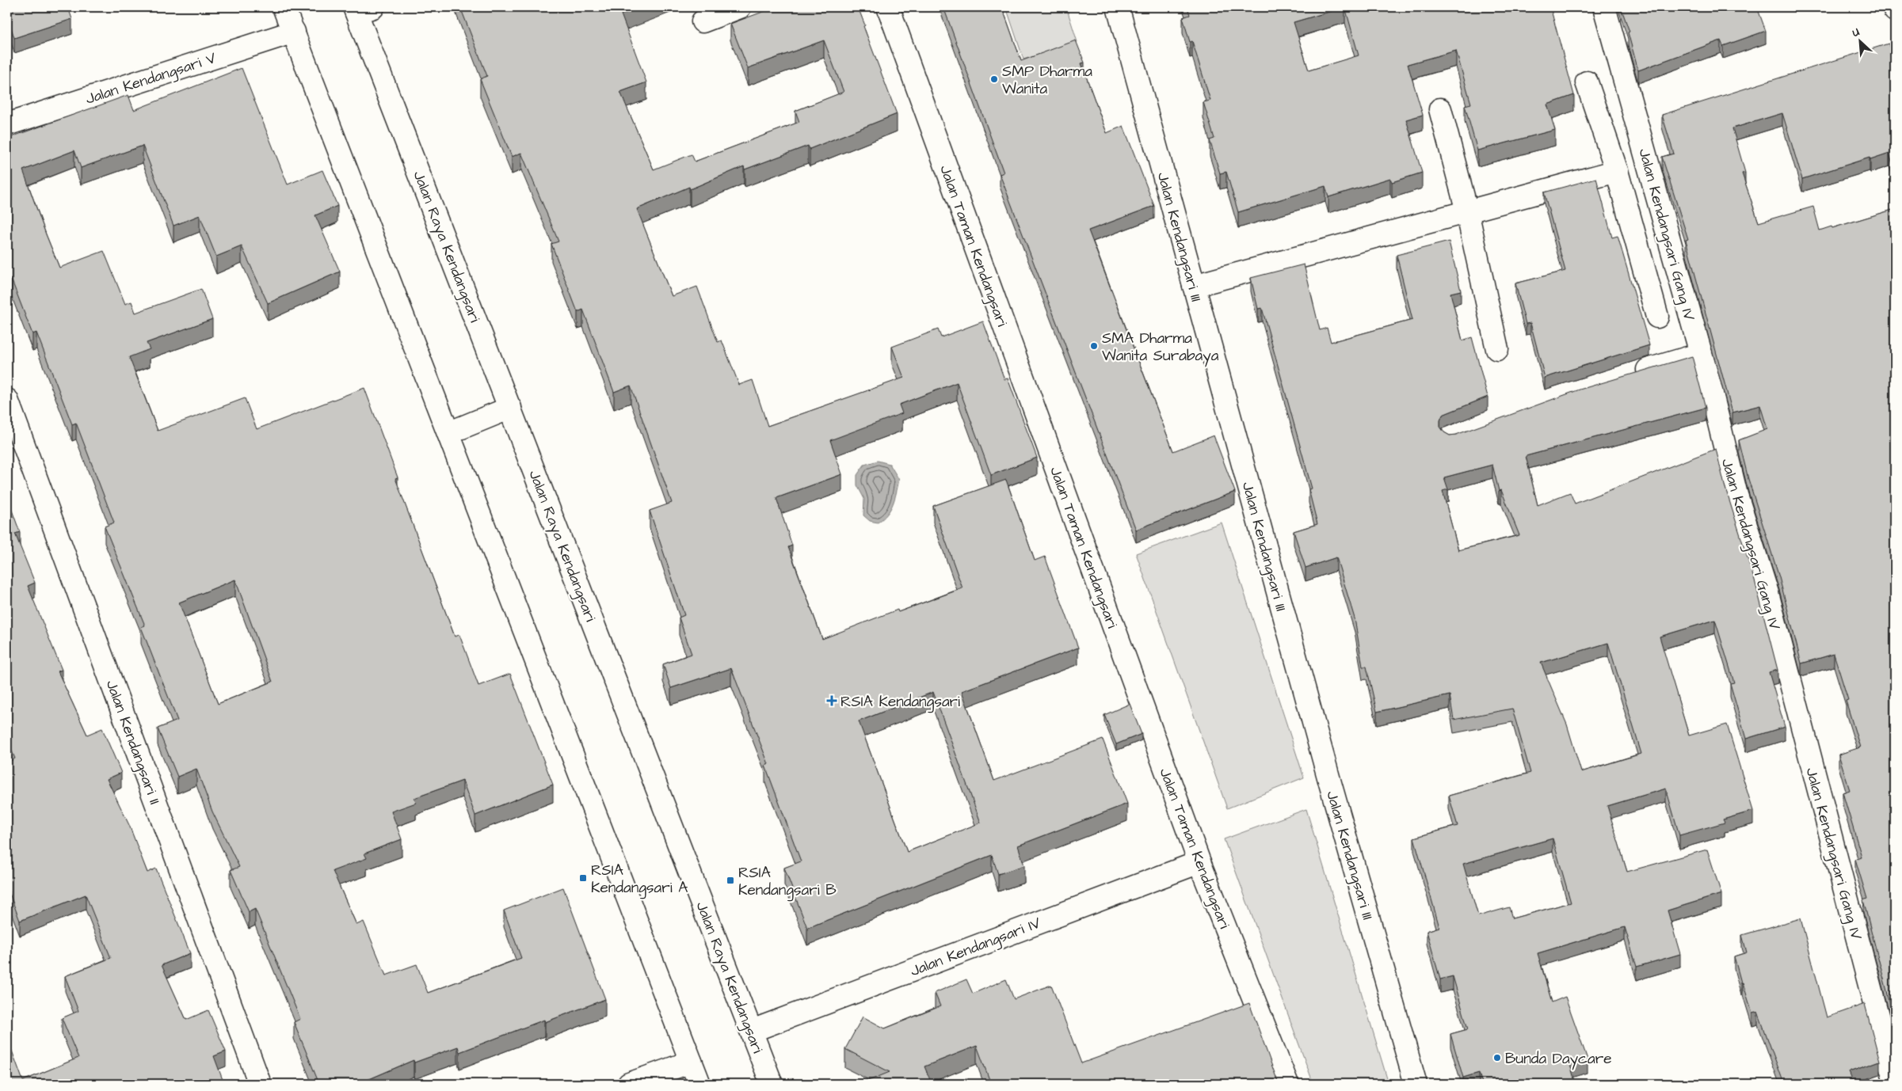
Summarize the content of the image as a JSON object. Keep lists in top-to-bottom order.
{
  "streets": {
    "street": [
      "Jalan Kendangsari V",
      "Jalan Kendangsari Gang IV",
      "Jalan Kendangsari III",
      "Jalan Taman Kendangsari",
      "Jalan Raya Kendangsari",
      "Jalan Kendangsari II",
      "Jalan Kendangsari IV"
    ]
  },
  "crossings": [
    ["Jalan Taman Kendangsari", "Jalan Kendangsari IV"],
    ["Jalan Raya Kendangsari", "Jalan Kendangsari IV"]
  ],
  "places": {
    "other": ["SMP Dharma Wanita", "SMA Dharma Wanita Surabaya", "Bunda Daycare"],
    "health": ["RSIA Kendangsari"],
    "transit": ["RSIA Kendangsari A", "RSIA Kendangsari B"]
  },
  "north": "top left"
}
